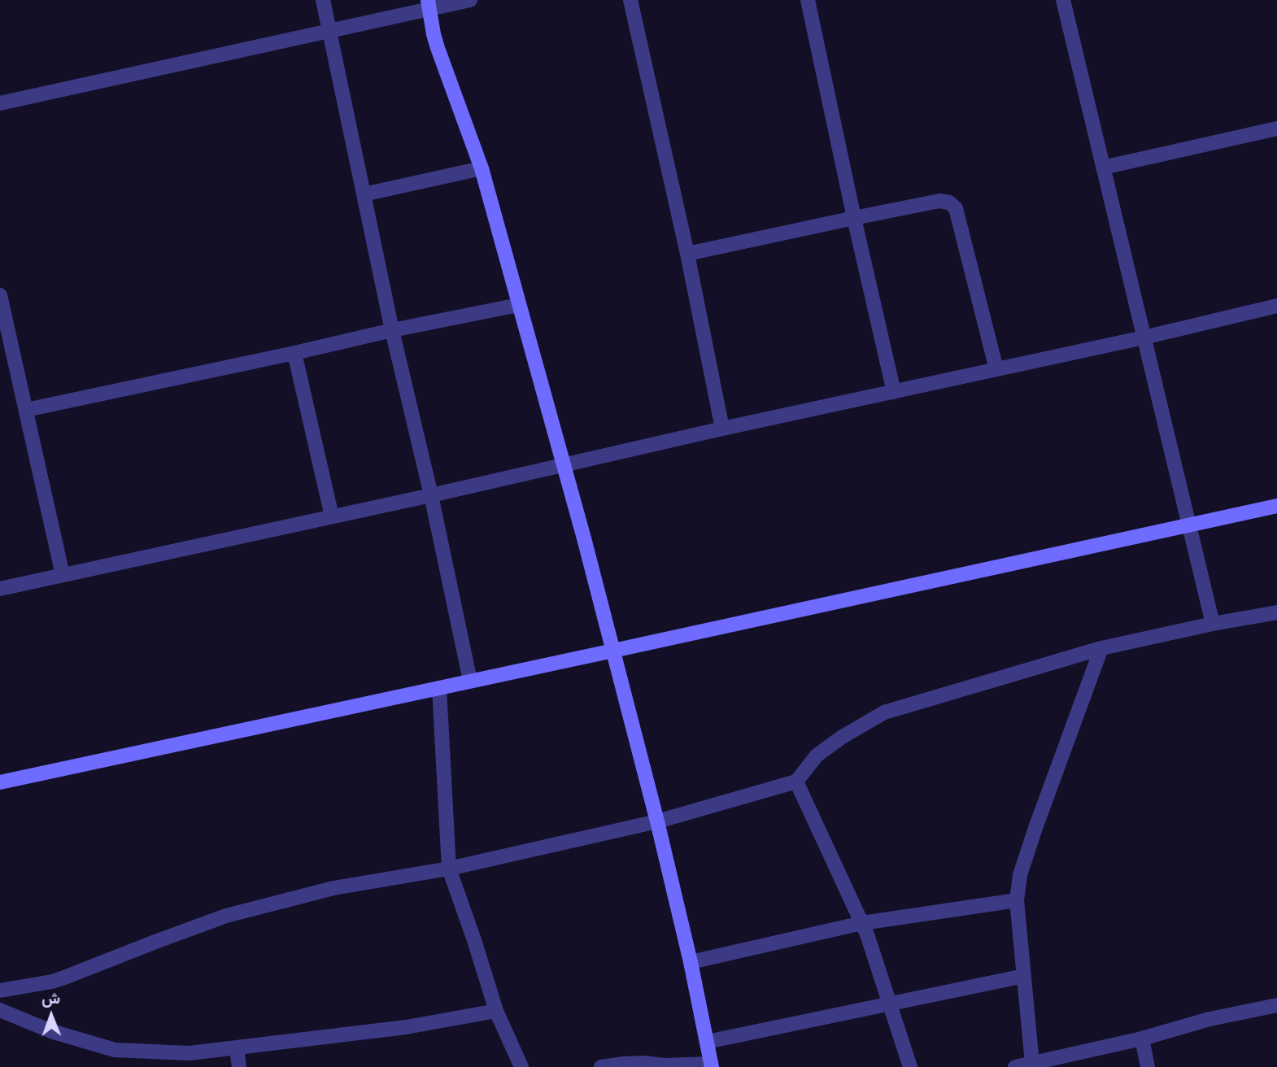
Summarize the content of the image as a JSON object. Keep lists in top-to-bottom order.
{
  "north": "top"
}
